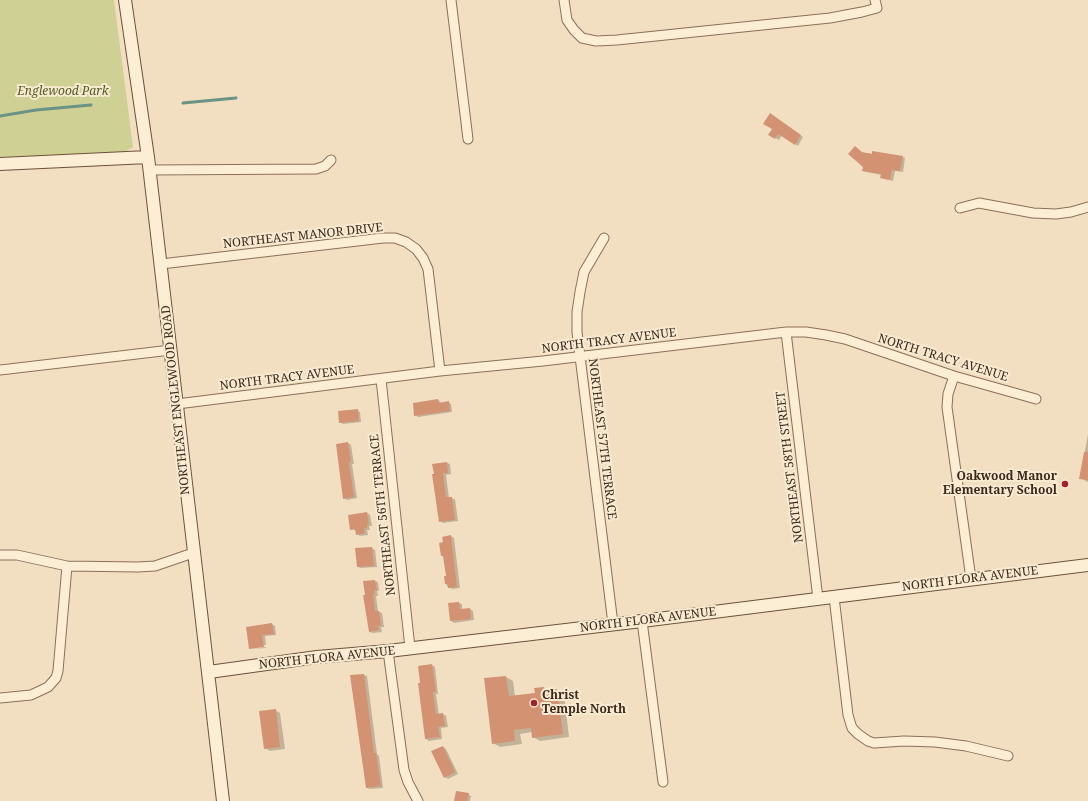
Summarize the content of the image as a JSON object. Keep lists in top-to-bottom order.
{
  "streets": {
    "street": [
      "NORTHEAST MANOR DRIVE",
      "NORTH TRACY AVENUE",
      "NORTHEAST ENGLEWOOD ROAD",
      "NORTHEAST 57TH TERRACE",
      "NORTHEAST 58TH STREET",
      "NORTHEAST 56TH TERRACE",
      "NORTH FLORA AVENUE"
    ]
  },
  "crossings": [
    ["NORTHEAST MANOR DRIVE", "NORTH TRACY AVENUE"],
    ["NORTHEAST MANOR DRIVE", "NORTHEAST ENGLEWOOD ROAD"],
    ["NORTH TRACY AVENUE", "NORTHEAST ENGLEWOOD ROAD"],
    ["NORTH TRACY AVENUE", "NORTHEAST 57TH TERRACE"],
    ["NORTH TRACY AVENUE", "NORTHEAST 58TH STREET"],
    ["NORTH TRACY AVENUE", "NORTHEAST 56TH TERRACE"],
    ["NORTHEAST ENGLEWOOD ROAD", "NORTH FLORA AVENUE"],
    ["NORTHEAST 57TH TERRACE", "NORTH FLORA AVENUE"],
    ["NORTHEAST 58TH STREET", "NORTH FLORA AVENUE"],
    ["NORTHEAST 56TH TERRACE", "NORTH FLORA AVENUE"]
  ],
  "parks": ["Englewood Park"],
  "places": ["Oakwood Manor Elementary School", "Christ Temple North"]
}
